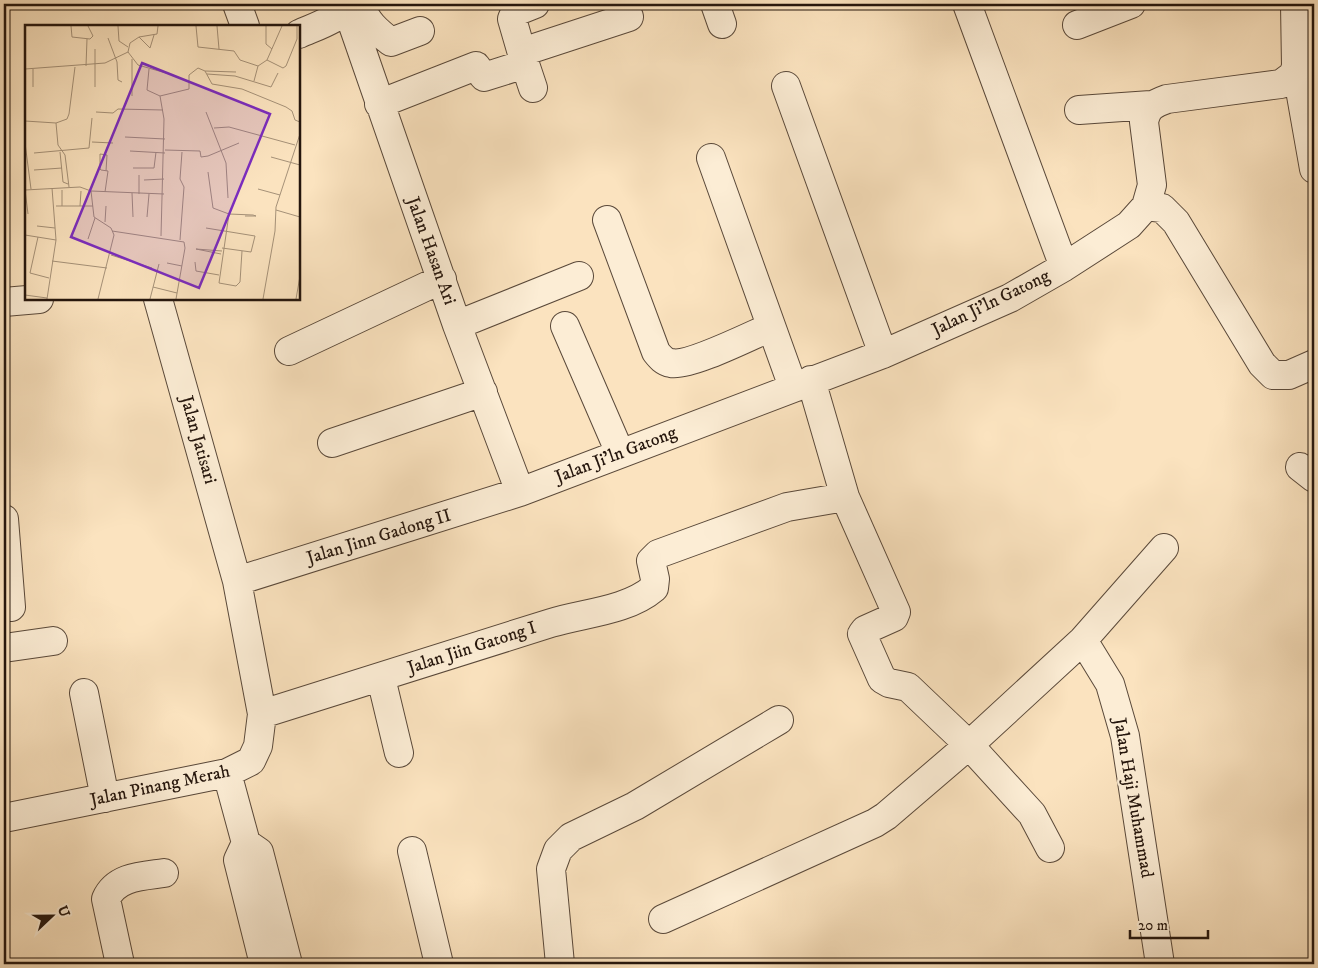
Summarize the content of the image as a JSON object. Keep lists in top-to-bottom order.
{
  "streets": {
    "street": [
      "Jalan Hasan Ari",
      "Jalan Ji'ln Gatong",
      "Jalan Jatisari",
      "Jalan Jinn Gadong II",
      "Jalan Jiin Gatong I",
      "Jalan Pinang Merah",
      "Jalan Haji Muhammad"
    ]
  },
  "crossings": [
    ["Jalan Hasan Ari", "Jalan Ji'ln Gatong"],
    ["Jalan Hasan Ari", "Jalan Jinn Gadong II"],
    ["Jalan Ji'ln Gatong", "Jalan Jinn Gadong II"],
    ["Jalan Jatisari", "Jalan Jinn Gadong II"],
    ["Jalan Jatisari", "Jalan Pinang Merah"],
    ["Jalan Jinn Gadong II", "Jalan Pinang Merah"],
    ["Jalan Jiin Gatong I", "Jalan Pinang Merah"]
  ],
  "scale_bar": "20 m",
  "north": "right"
}
